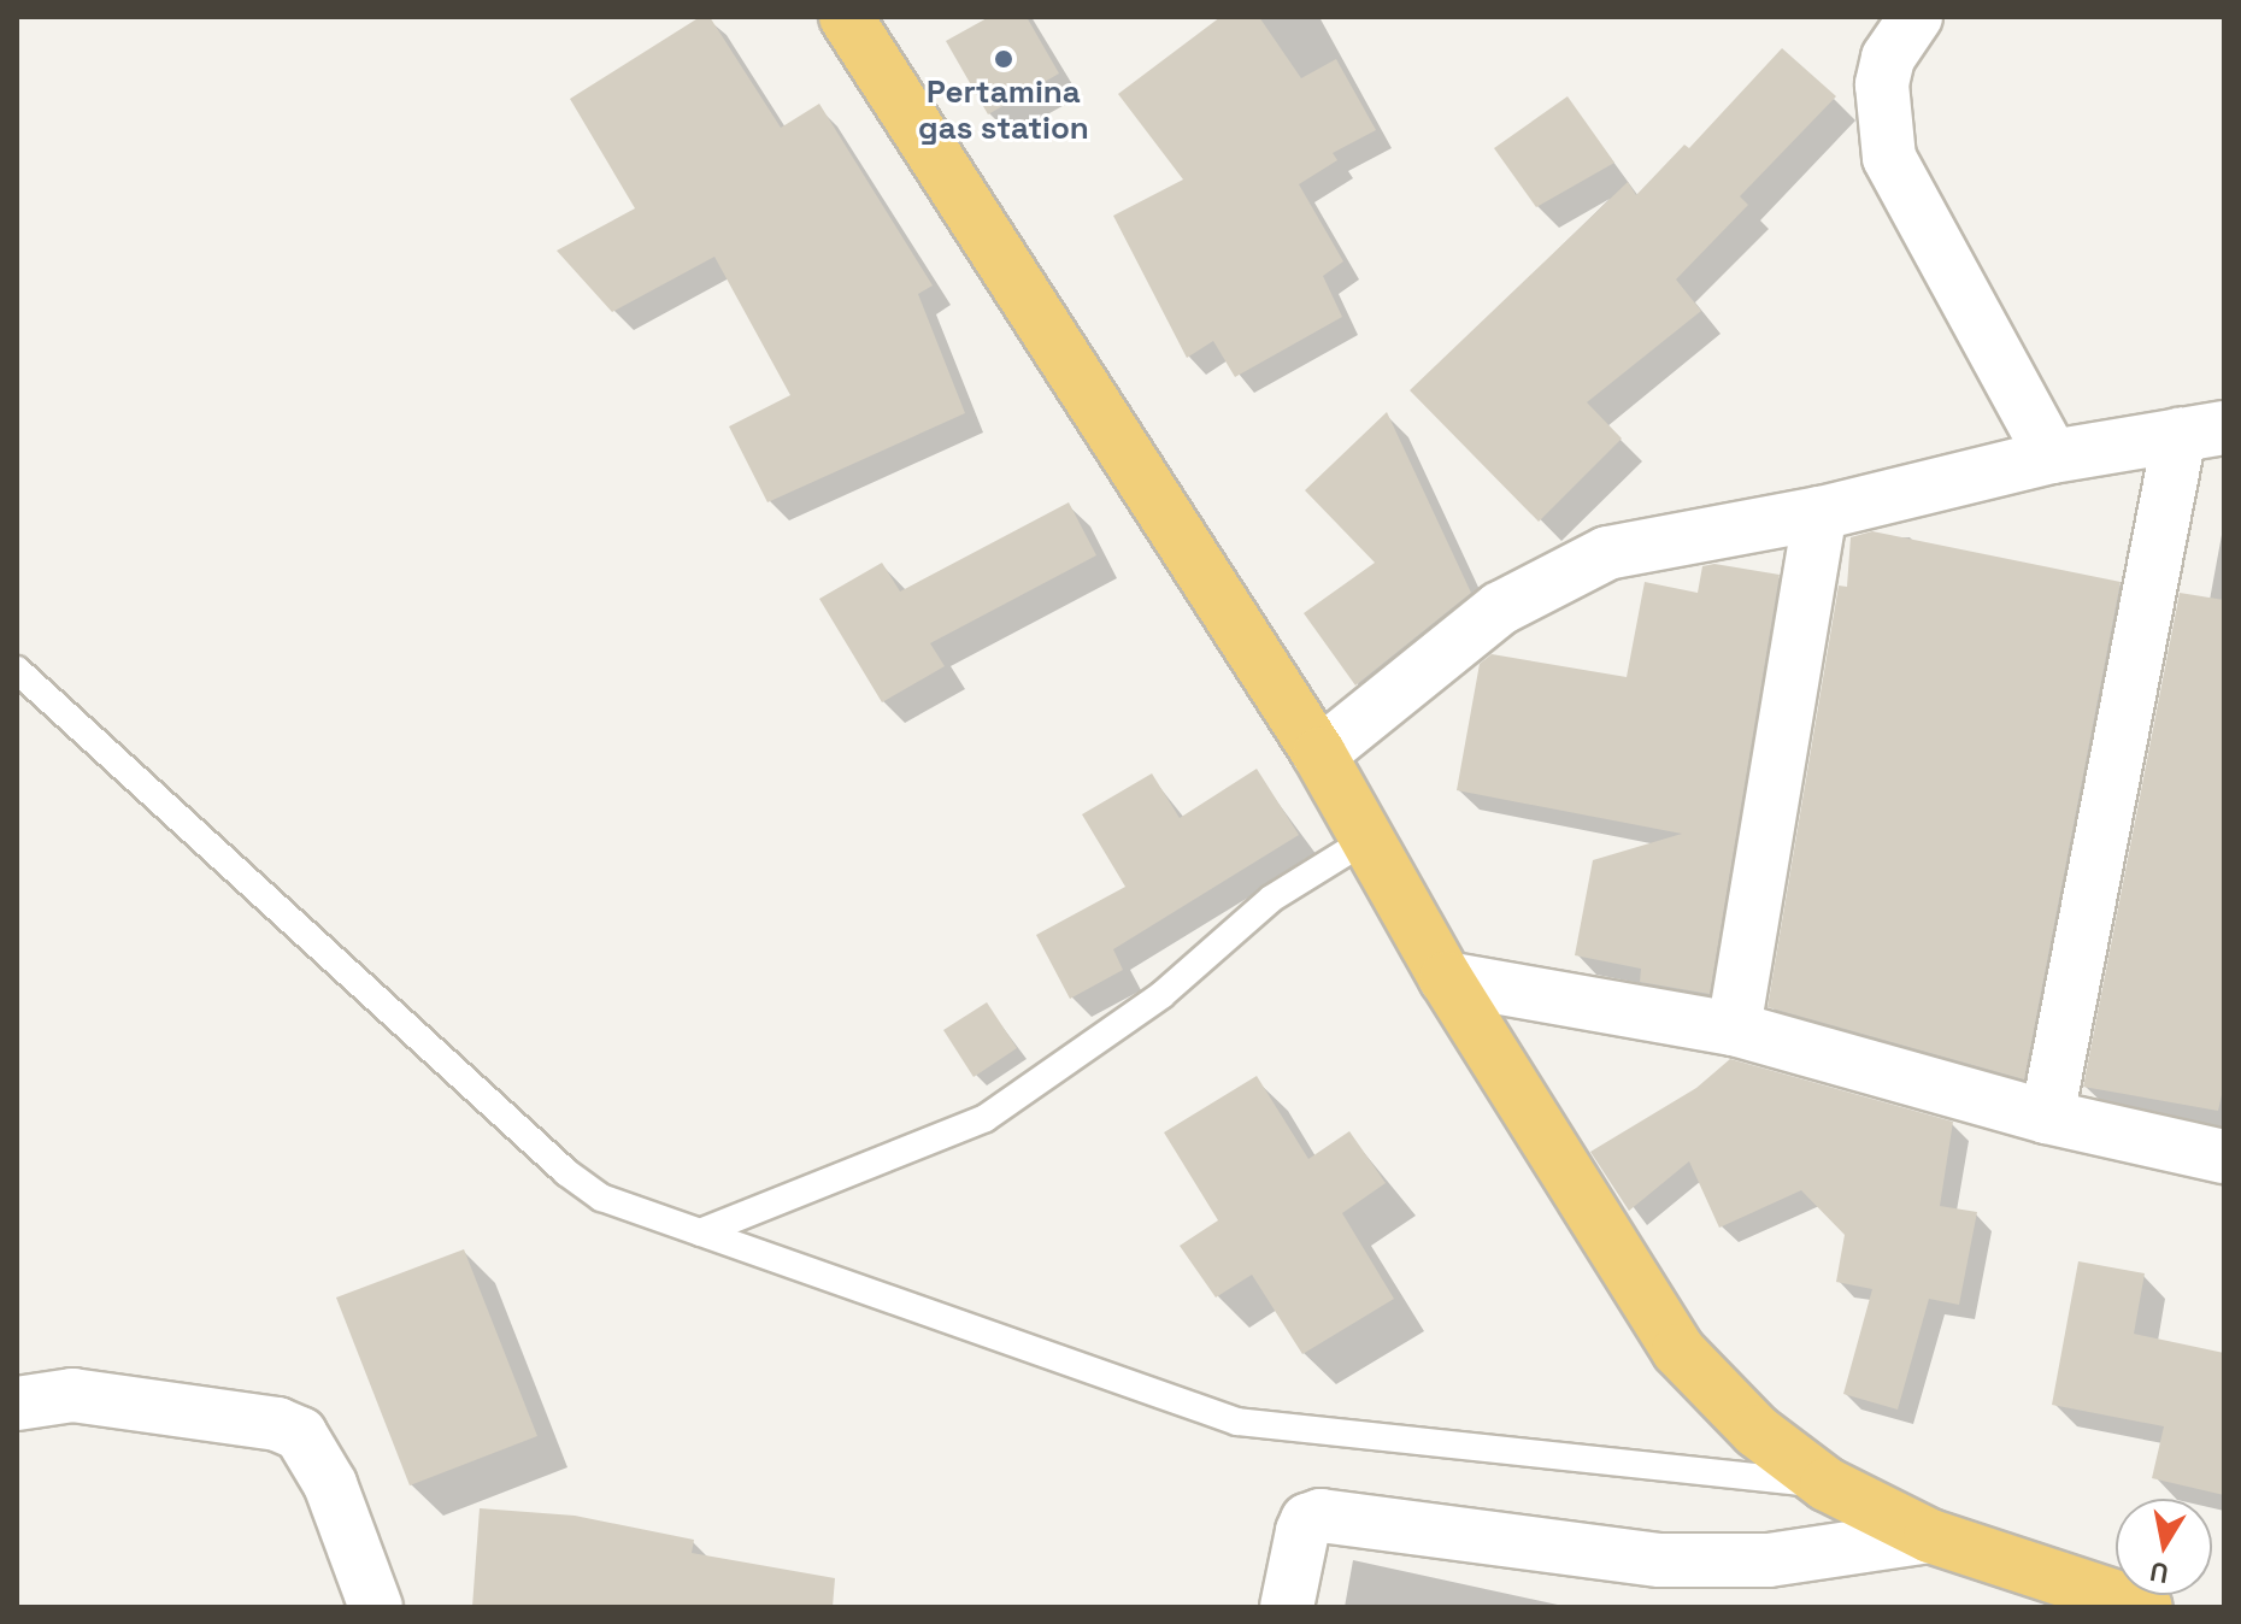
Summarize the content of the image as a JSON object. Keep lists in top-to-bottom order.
{
  "places": ["Pertamina gas station"],
  "north": "bottom"
}
